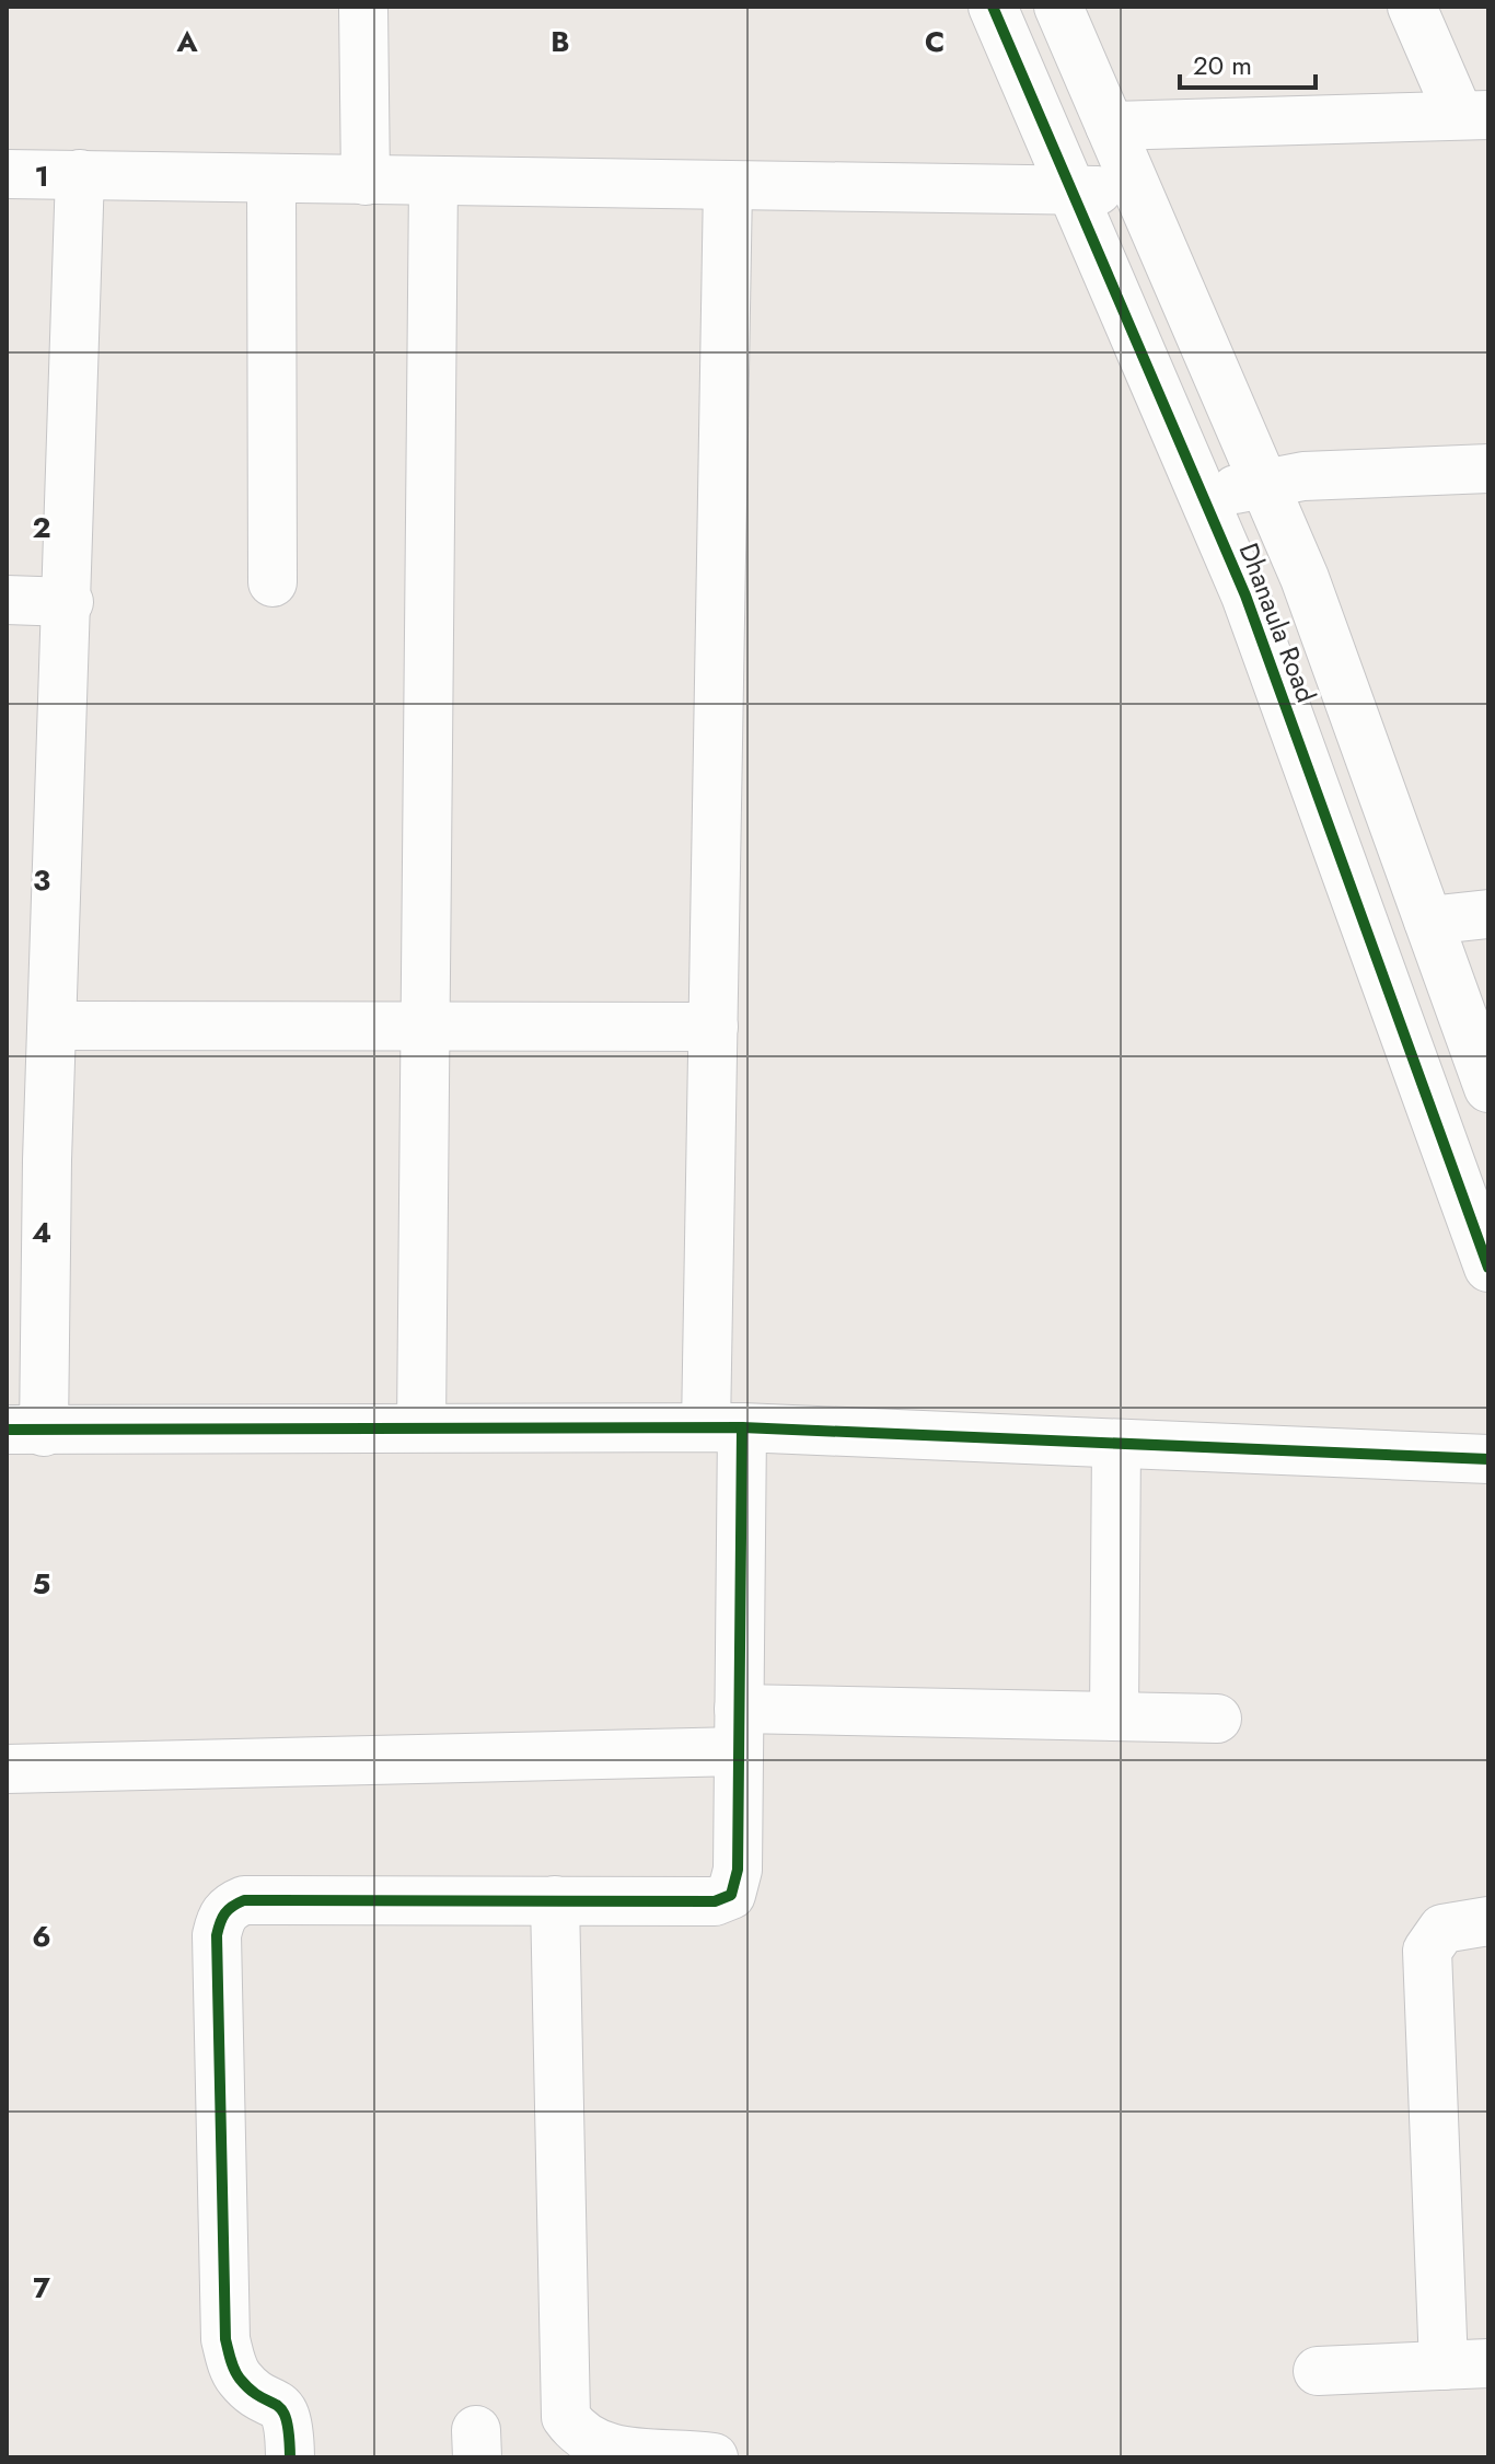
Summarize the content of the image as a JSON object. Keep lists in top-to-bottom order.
{
  "streets": {
    "street": ["Dhanaula Road"]
  },
  "scale_bar": "20 m",
  "grid": {
    "columns": ["A", "B", "C"],
    "rows": [
      "1",
      "2",
      "3",
      "4",
      "5",
      "6",
      "7"
    ]
  }
}
